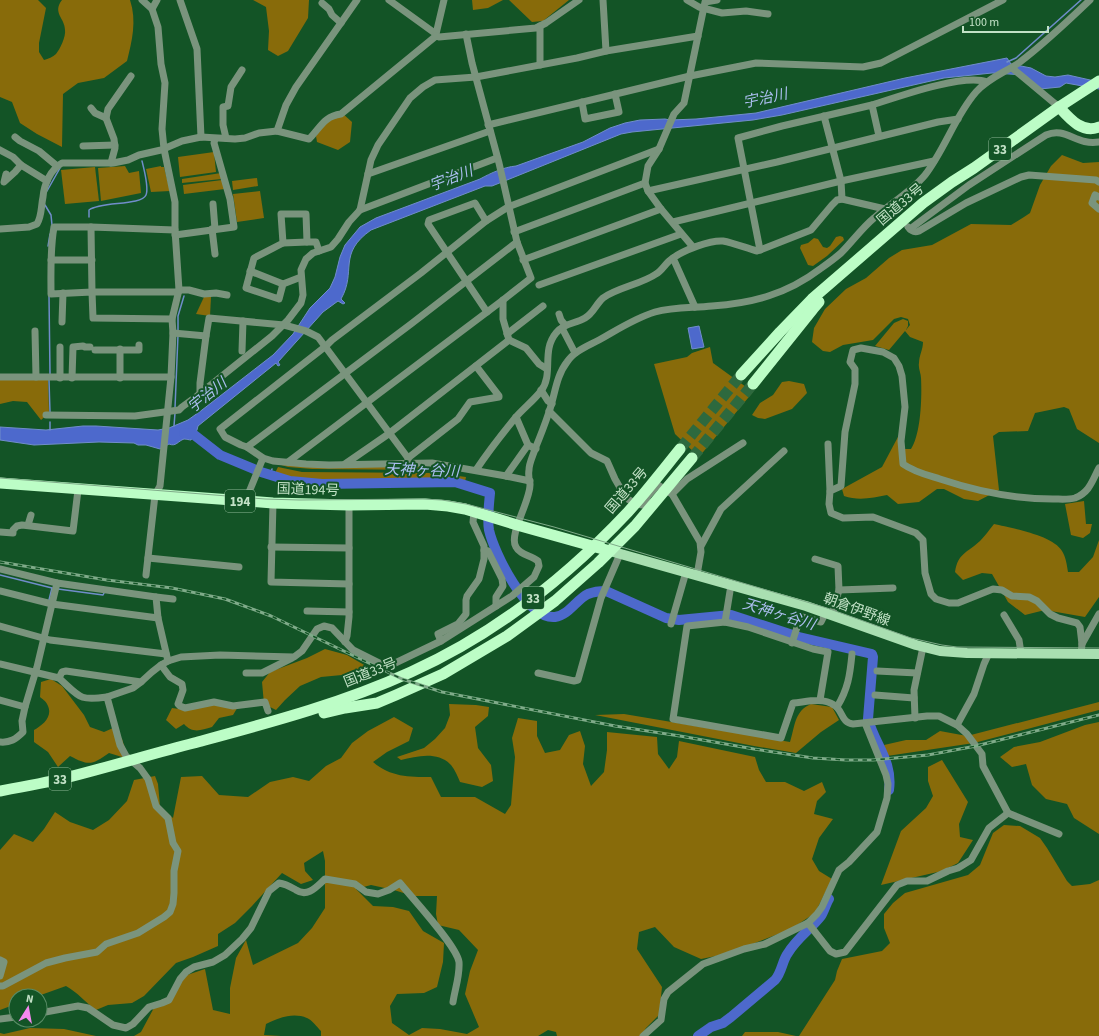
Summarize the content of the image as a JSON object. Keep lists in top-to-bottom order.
{
  "streets": {
    "highway": [
      "33",
      "国道33号",
      "国道194号",
      "194"
    ],
    "main road": ["朝倉伊野線"]
  },
  "crossings": [
    ["33", "国道33号"],
    ["33", "国道194号"],
    ["国道194号", "朝倉伊野線"]
  ],
  "water": ["宇治川", "天神ヶ谷川"],
  "scale_bar": "100 m",
  "north": "top"
}
